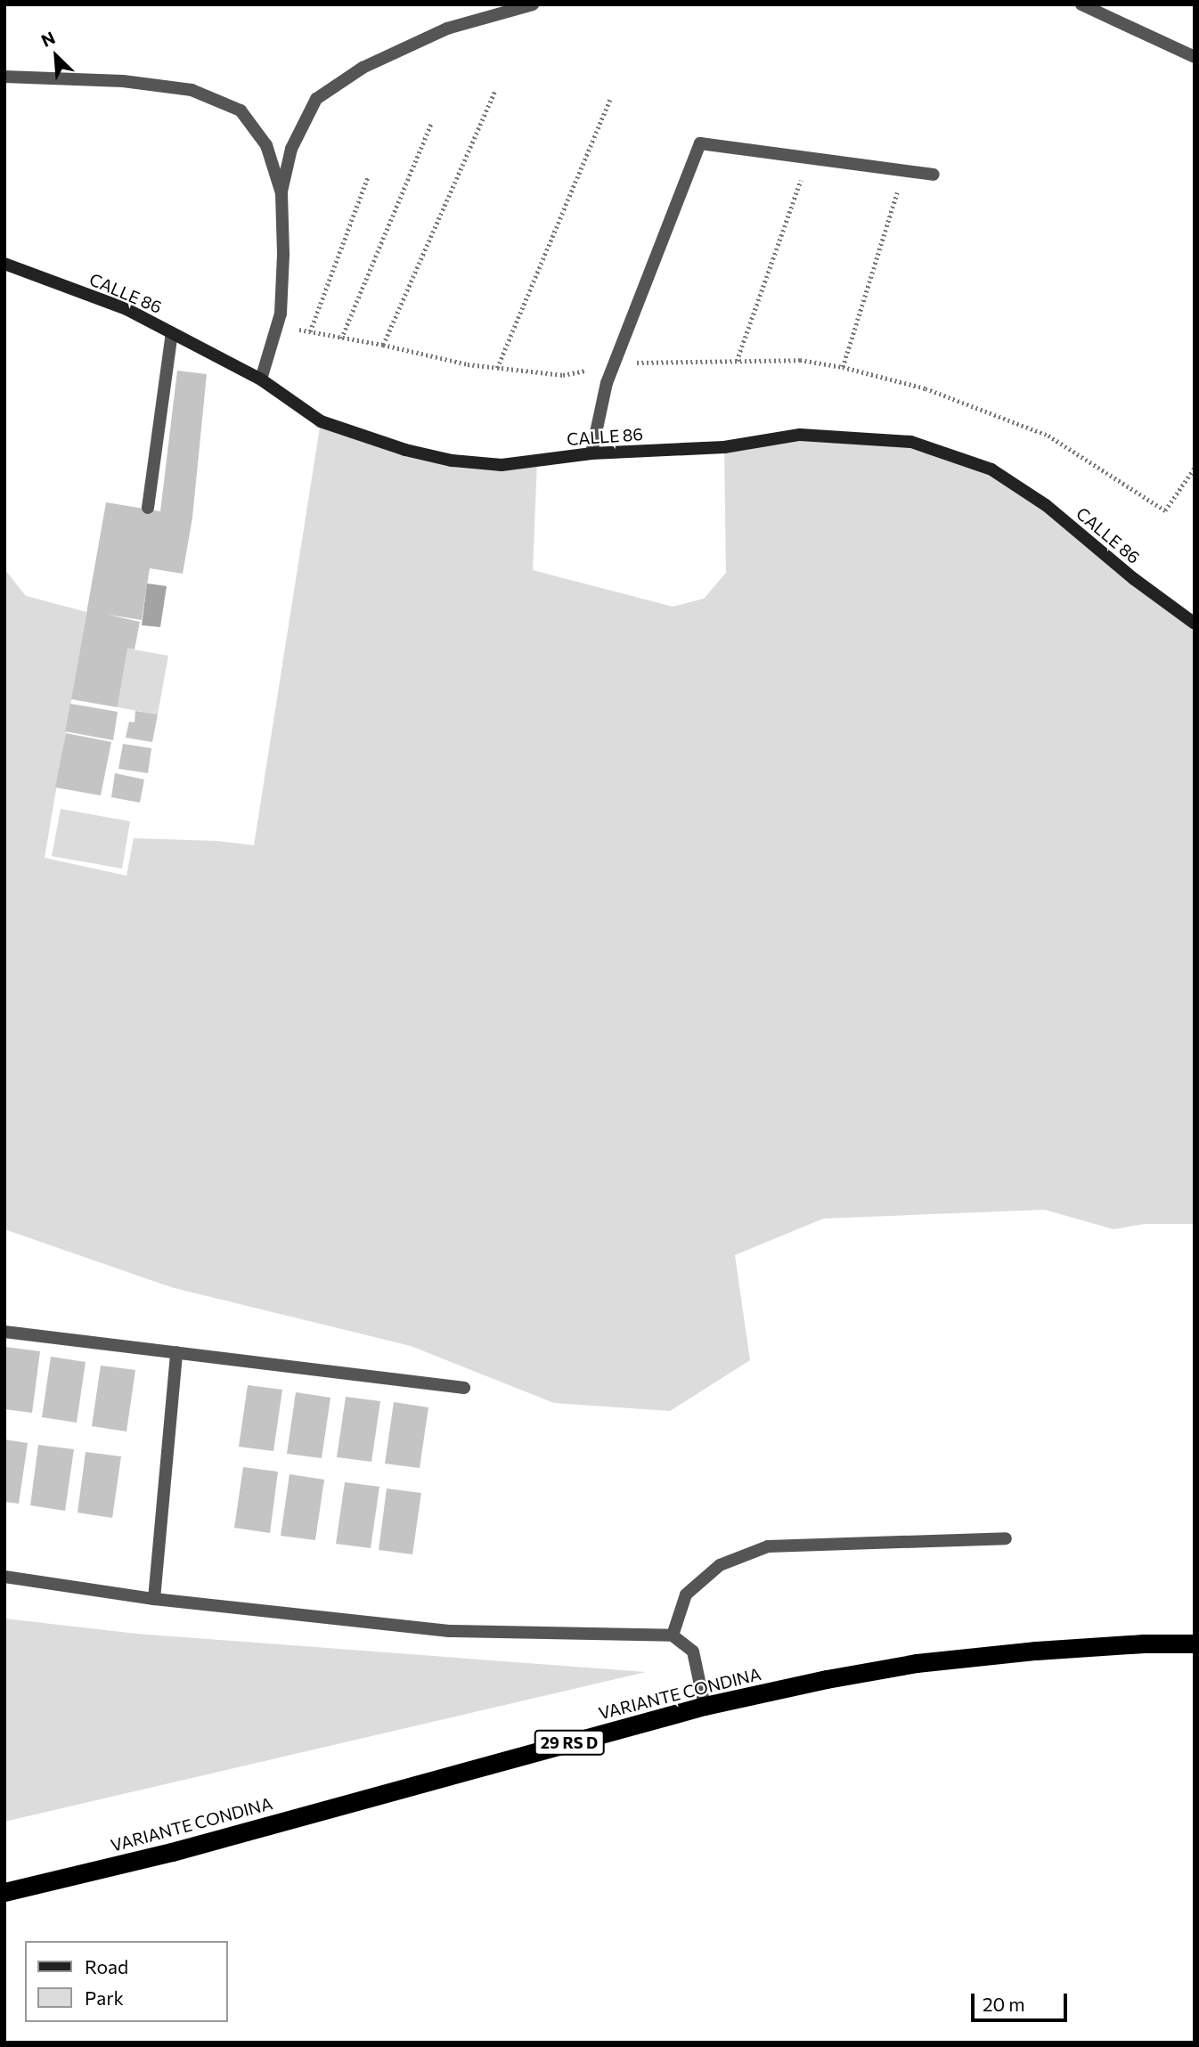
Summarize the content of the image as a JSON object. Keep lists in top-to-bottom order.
{
  "streets": {
    "highway": ["VARIANTE CONDINA", "29 RS D"],
    "main road": ["CALLE 86"]
  },
  "legend": ["Road", "Park"],
  "scale_bar": "20 m",
  "north": "top left"
}
